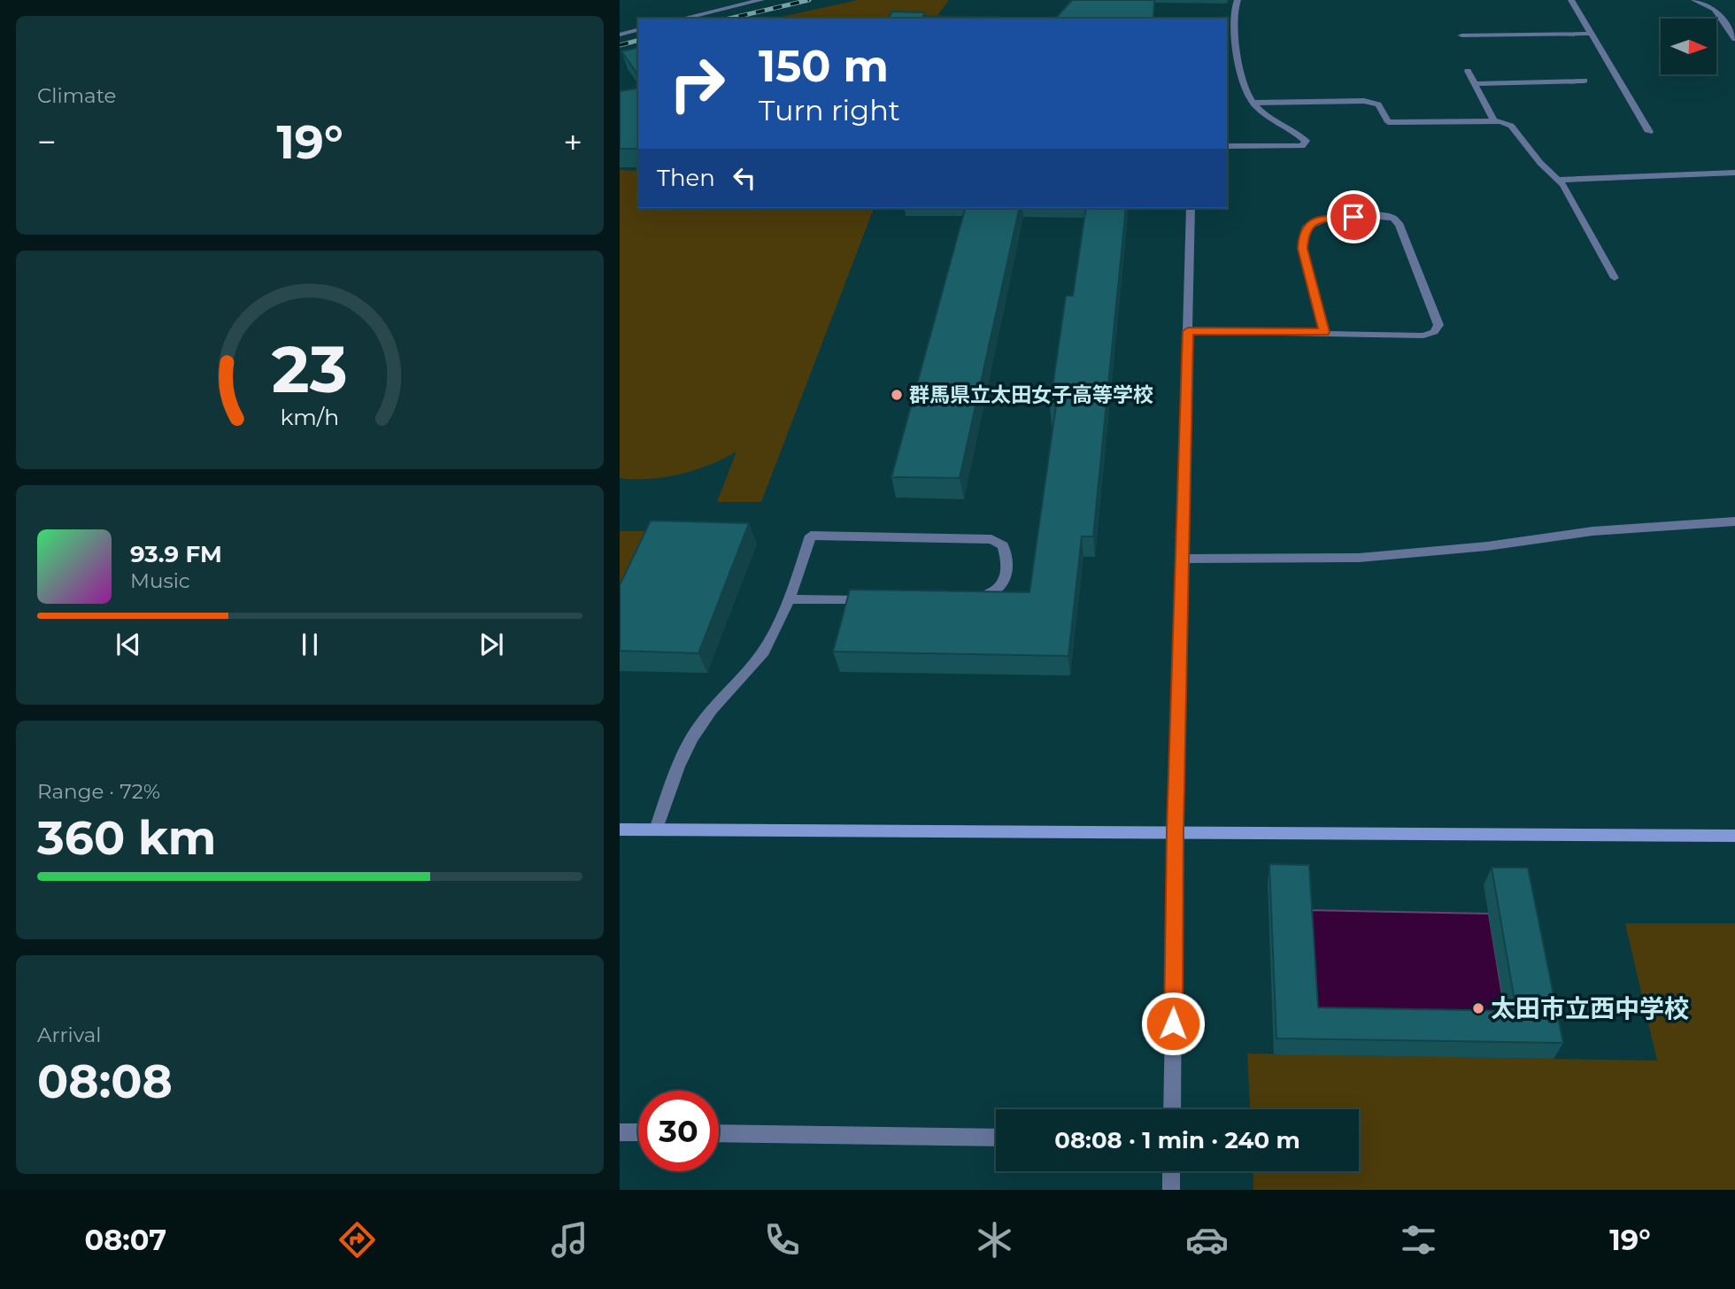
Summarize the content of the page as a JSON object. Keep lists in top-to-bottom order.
{
  "places": ["群馬県立太田女子高等学校", "太田市立西中学校"],
  "north": "right",
  "page": {
    "tile": [
      "Climate",
      ["Range · 72%", "360 km"],
      ["Arrival", "08:08"]
    ],
    "turn": ["150 m", "Turn right"],
    "heat": ["−", "19°", "+"],
    "then": "Then",
    "song": ["93.9 FM", "Music"],
    "limit": "30",
    "trip": "08:08 · 1 min · 240 m",
    "tabs": ["08:07", "19°"],
    "gauge": ["23", "km/h"]
  }
}
